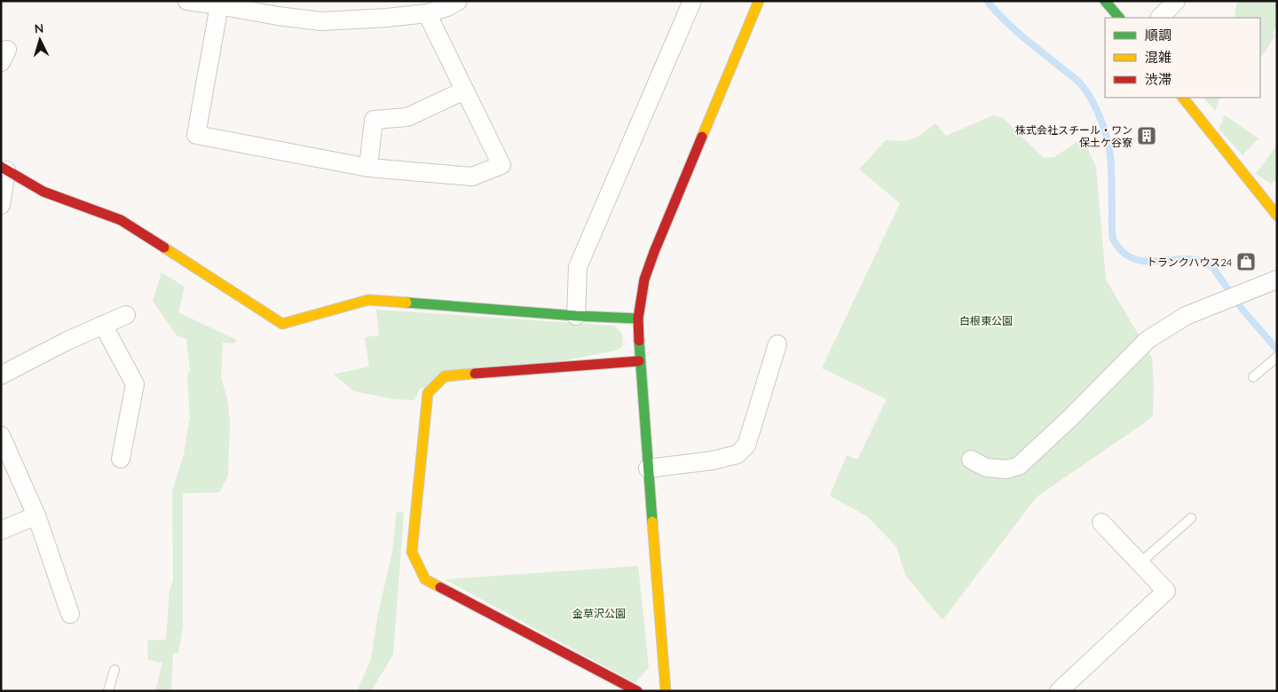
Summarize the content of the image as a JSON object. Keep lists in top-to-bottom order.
{
  "parks": ["白根東公園", "金草沢公園"],
  "places": {
    "building": ["株式会社スチール・ワン 保土ケ谷寮"],
    "shop": ["トランクハウス24"]
  },
  "legend": ["順調", "混雑", "渋滞"],
  "north": "top"
}
